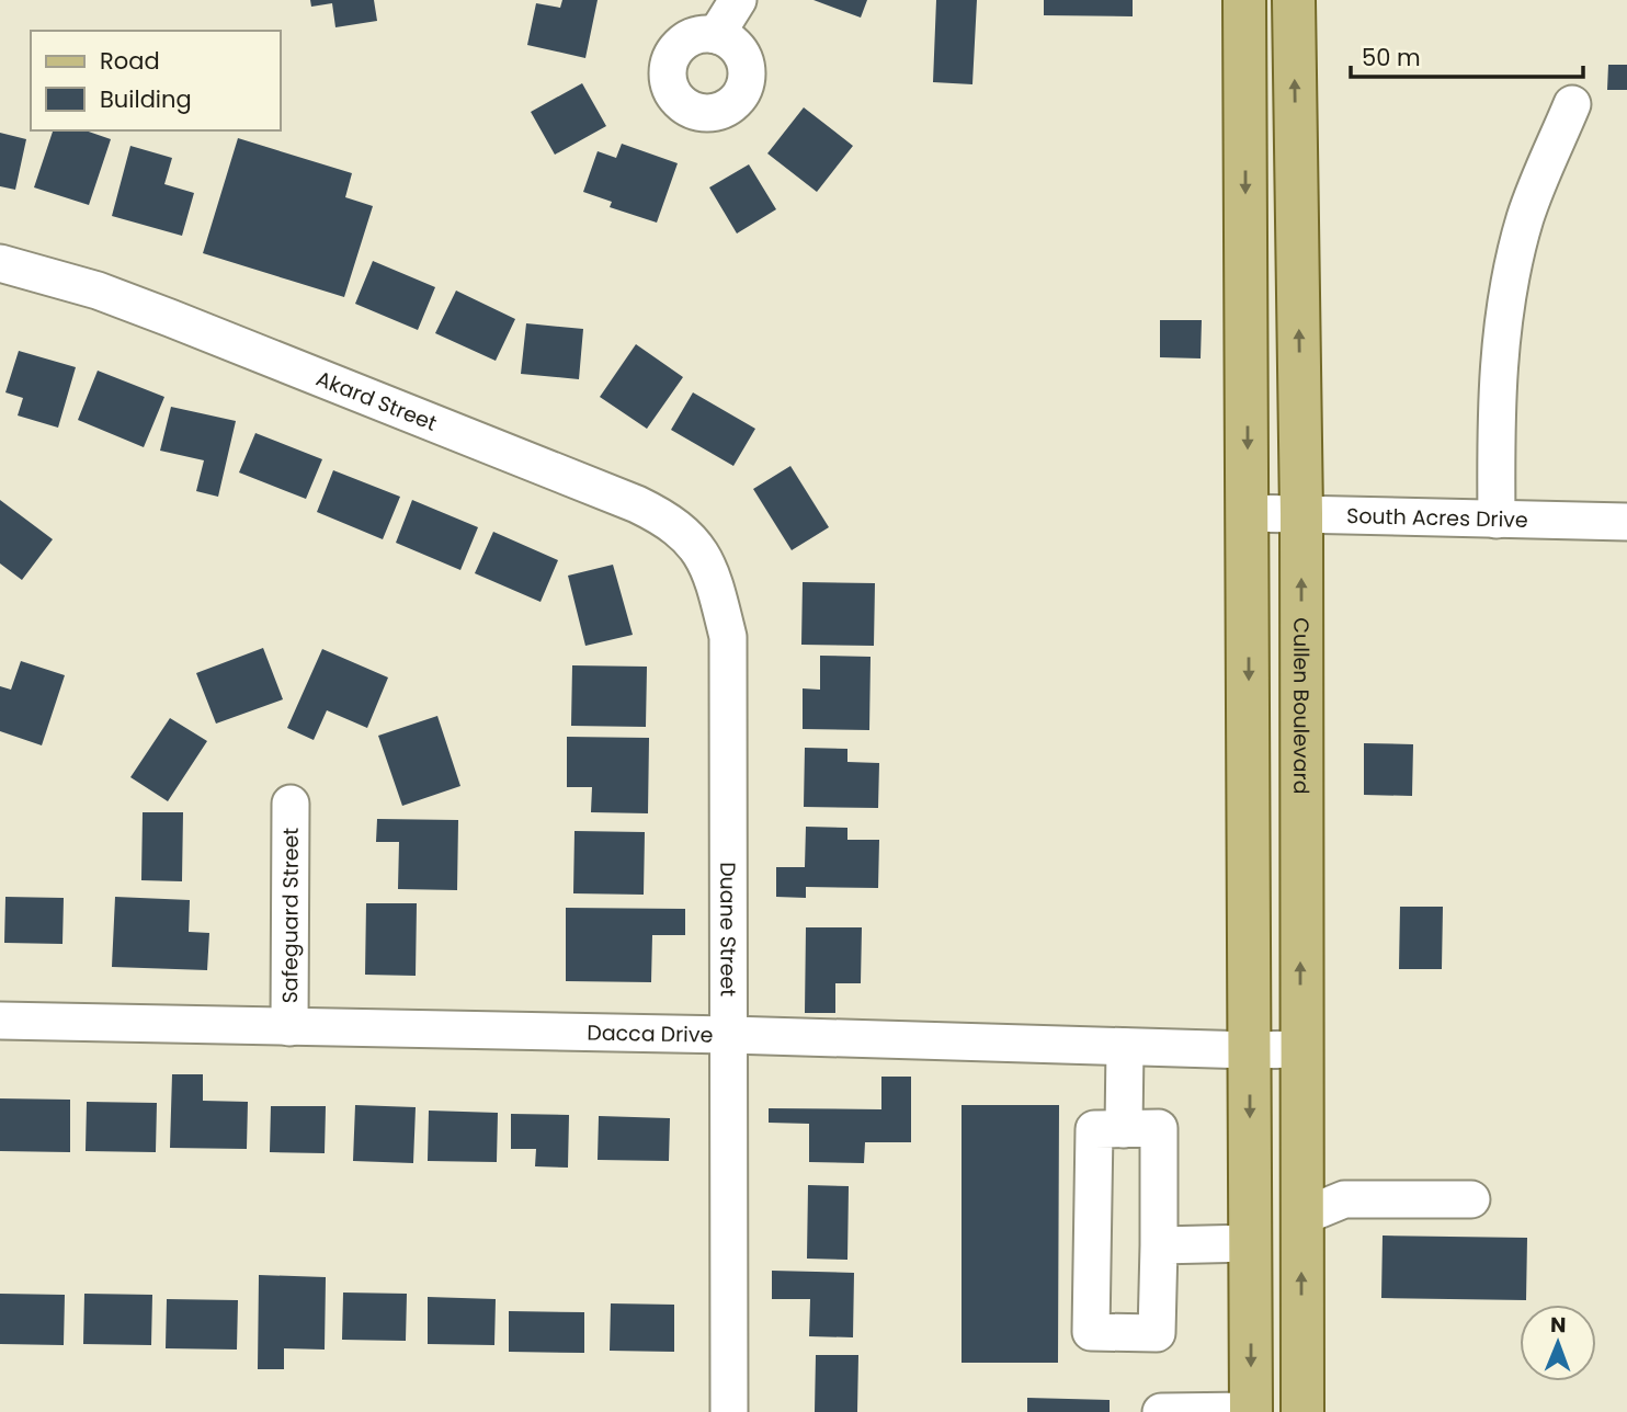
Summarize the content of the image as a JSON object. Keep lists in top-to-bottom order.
{
  "streets": {
    "main road": ["Cullen Boulevard"],
    "street": [
      "Akard Street",
      "South Acres Drive",
      "Safeguard Street",
      "Duane Street",
      "Dacca Drive"
    ]
  },
  "crossings": [
    ["Akard Street", "Duane Street"],
    ["South Acres Drive", "Cullen Boulevard"],
    ["Cullen Boulevard", "Dacca Drive"],
    ["Safeguard Street", "Dacca Drive"],
    ["Duane Street", "Dacca Drive"]
  ],
  "legend": ["Road", "Building"],
  "scale_bar": "50 m",
  "north": "top"
}
